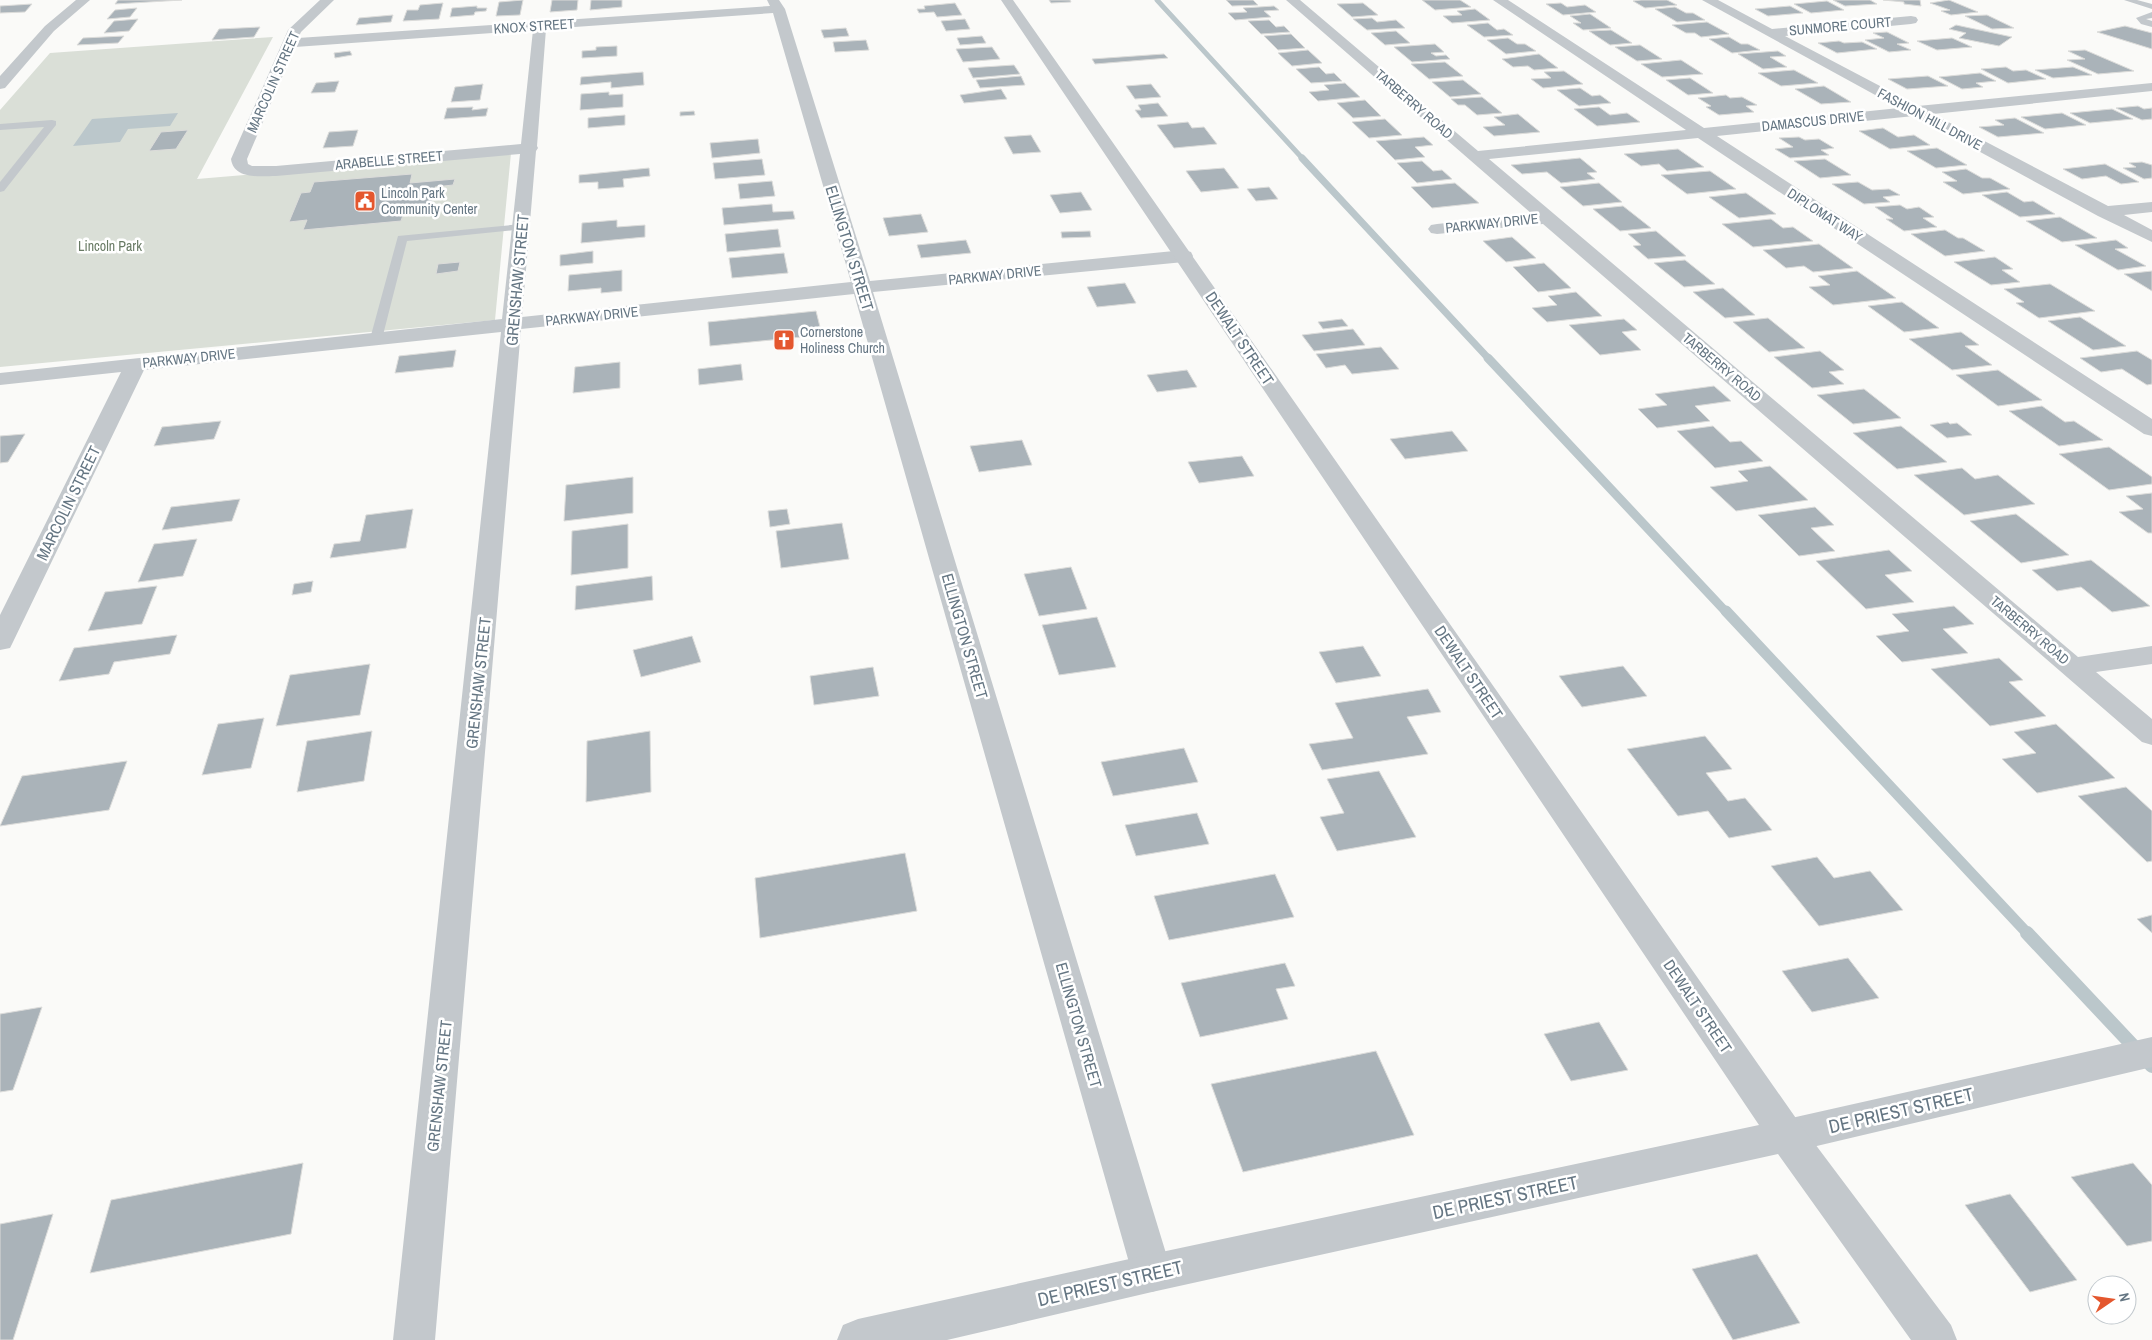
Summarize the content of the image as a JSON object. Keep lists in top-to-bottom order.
{
  "streets": {
    "street": [
      "KNOX STREET",
      "SUNMORE COURT",
      "MARCOLIN STREET",
      "TARBERRY ROAD",
      "FASHION HILL DRIVE",
      "DAMASCUS DRIVE",
      "ARABELLE STREET",
      "DIPLOMAT WAY",
      "PARKWAY DRIVE",
      "ELLINGTON STREET",
      "GRENSHAW STREET",
      "DEWALT STREET",
      "DE PRIEST STREET"
    ]
  },
  "crossings": [
    ["KNOX STREET", "MARCOLIN STREET"],
    ["KNOX STREET", "ELLINGTON STREET"],
    ["KNOX STREET", "GRENSHAW STREET"],
    ["SUNMORE COURT", "FASHION HILL DRIVE"],
    ["MARCOLIN STREET", "ARABELLE STREET"],
    ["MARCOLIN STREET", "PARKWAY DRIVE"],
    ["TARBERRY ROAD", "DAMASCUS DRIVE"],
    ["TARBERRY ROAD", "PARKWAY DRIVE"],
    ["FASHION HILL DRIVE", "DAMASCUS DRIVE"],
    ["DAMASCUS DRIVE", "DIPLOMAT WAY"],
    ["ARABELLE STREET", "GRENSHAW STREET"],
    ["PARKWAY DRIVE", "ELLINGTON STREET"],
    ["PARKWAY DRIVE", "GRENSHAW STREET"],
    ["PARKWAY DRIVE", "DEWALT STREET"],
    ["ELLINGTON STREET", "DE PRIEST STREET"],
    ["DEWALT STREET", "DE PRIEST STREET"]
  ],
  "parks": ["Lincoln Park"],
  "places": {
    "public building": ["Lincoln Park Community Center"],
    "church": ["Cornerstone Holiness Church"]
  },
  "north": "right"
}
